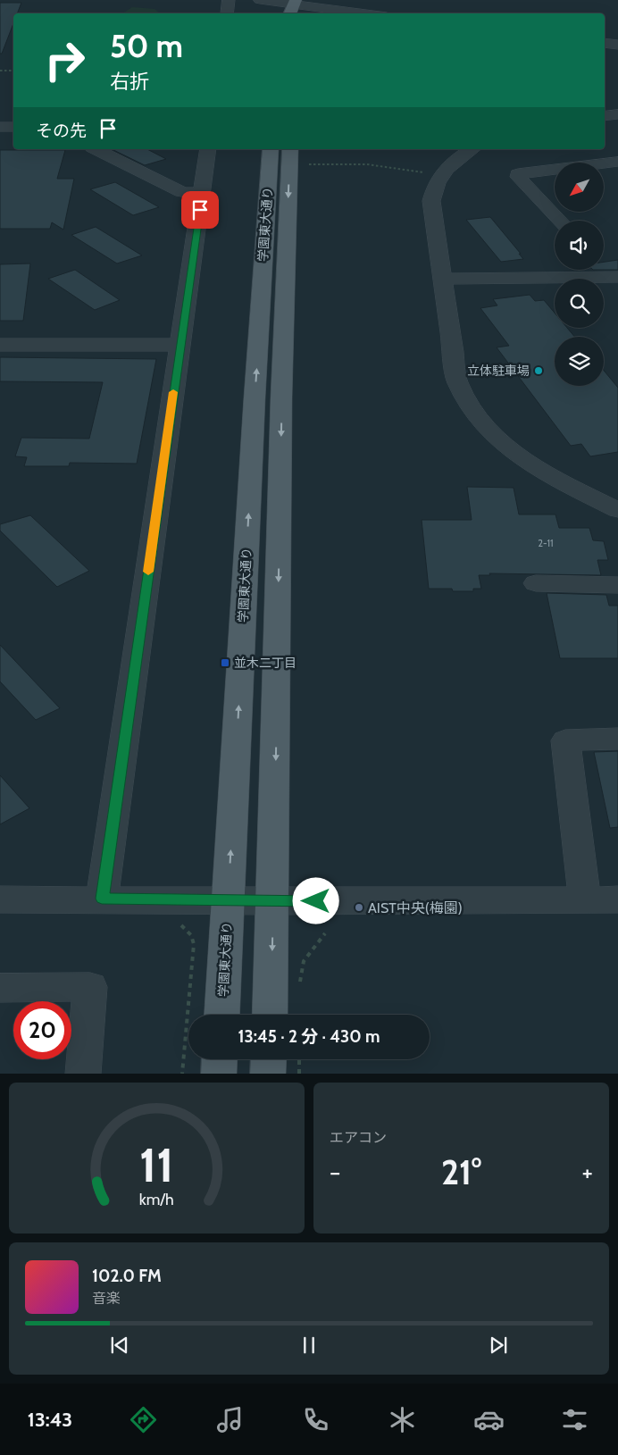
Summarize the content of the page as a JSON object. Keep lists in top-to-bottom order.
{
  "streets": {
    "main road": ["学園東大通り"]
  },
  "places": {
    "other": ["立体駐車場", "AIST中央(梅園)"],
    "transit": ["並木二丁目"]
  },
  "house_numbers": ["2-11"],
  "north": "bottom left",
  "page": {
    "turn": ["50 m", "右折"],
    "then": "その先",
    "limit": "20",
    "trip": "13:45 · 2 分 · 430 m",
    "tile": "エアコン",
    "heat": ["−", "21°", "+"],
    "song": ["102.0 FM", "音楽"],
    "tabs": "13:43",
    "gauge": ["11", "km/h"]
  }
}
